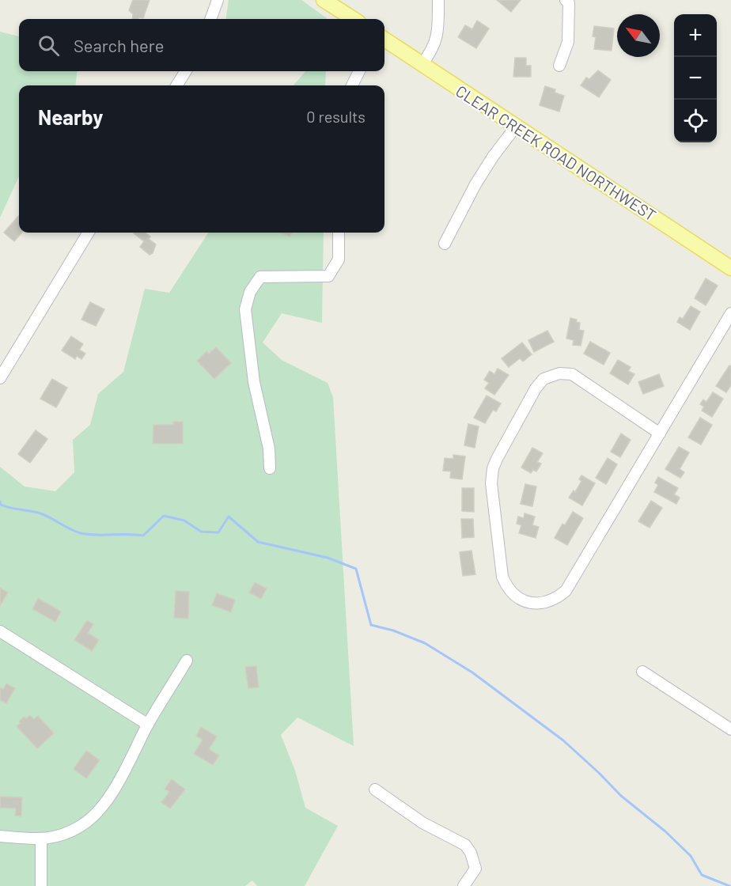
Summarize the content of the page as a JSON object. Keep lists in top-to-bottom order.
{
  "streets": {
    "main road": ["CLEAR CREEK ROAD NORTHWEST"]
  },
  "north": "top left",
  "page": {
    "map_buttons": ["+", "−"],
    "search": "Search here",
    "heading": ["Nearby", "0 results"]
  }
}
